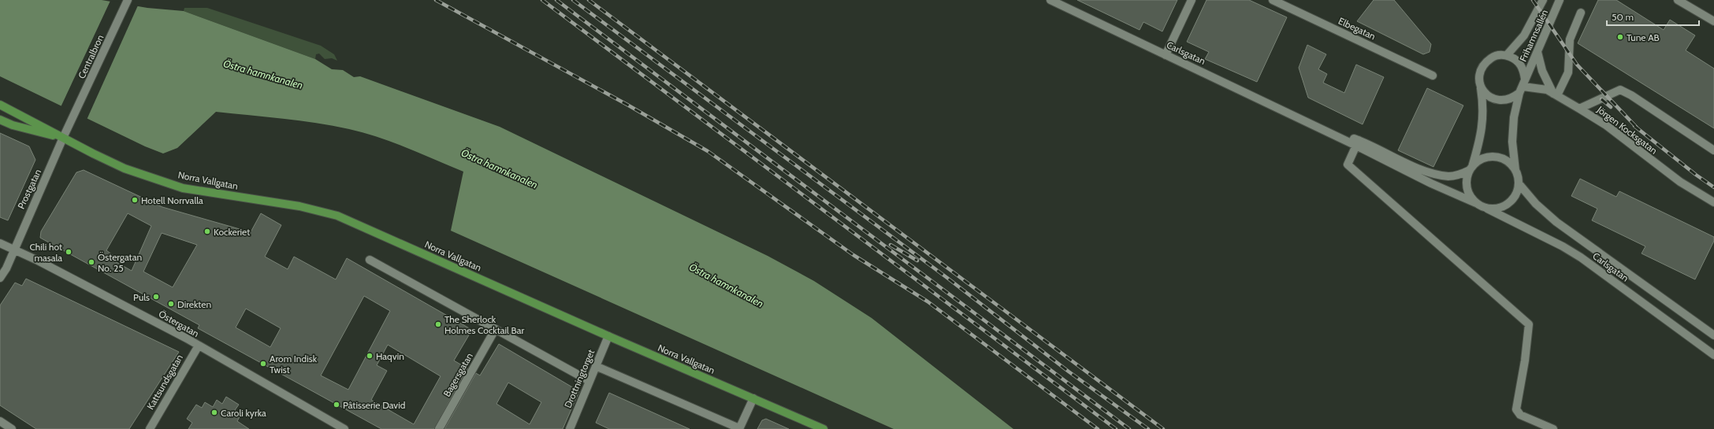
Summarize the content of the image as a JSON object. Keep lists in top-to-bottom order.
{
  "streets": {
    "main road": ["Norra Vallgatan"],
    "street": [
      "Elbegatan",
      "Frihamnsallén",
      "Carlsgatan",
      "Centralbron",
      "Jörgen Kocksgatan",
      "Prostgatan",
      "Östergatan",
      "Bagersgatan",
      "Drottningtorget",
      "Kattsundsgatan"
    ]
  },
  "crossings": [
    ["Frihamnsallén", "Carlsgatan"],
    ["Frihamnsallén", "Jörgen Kocksgatan"],
    ["Centralbron", "Norra Vallgatan"],
    ["Centralbron", "Prostgatan"],
    ["Norra Vallgatan", "Prostgatan"],
    ["Norra Vallgatan", "Drottningtorget"],
    ["Prostgatan", "Östergatan"],
    ["Östergatan", "Kattsundsgatan"]
  ],
  "water": ["Östra hamnkanalen"],
  "places": [
    "Tune AB",
    "Hotell Norrvalla",
    "Kockeriet",
    "Chili hot masala",
    "Östergatan No. 25",
    "Puls",
    "Direkten",
    "The Sherlock Holmes Cocktail Bar",
    "Haqvin",
    "Arom Indisk Twist",
    "Pâtisserie David",
    "Caroli kyrka"
  ],
  "scale_bar": "50 m"
}
